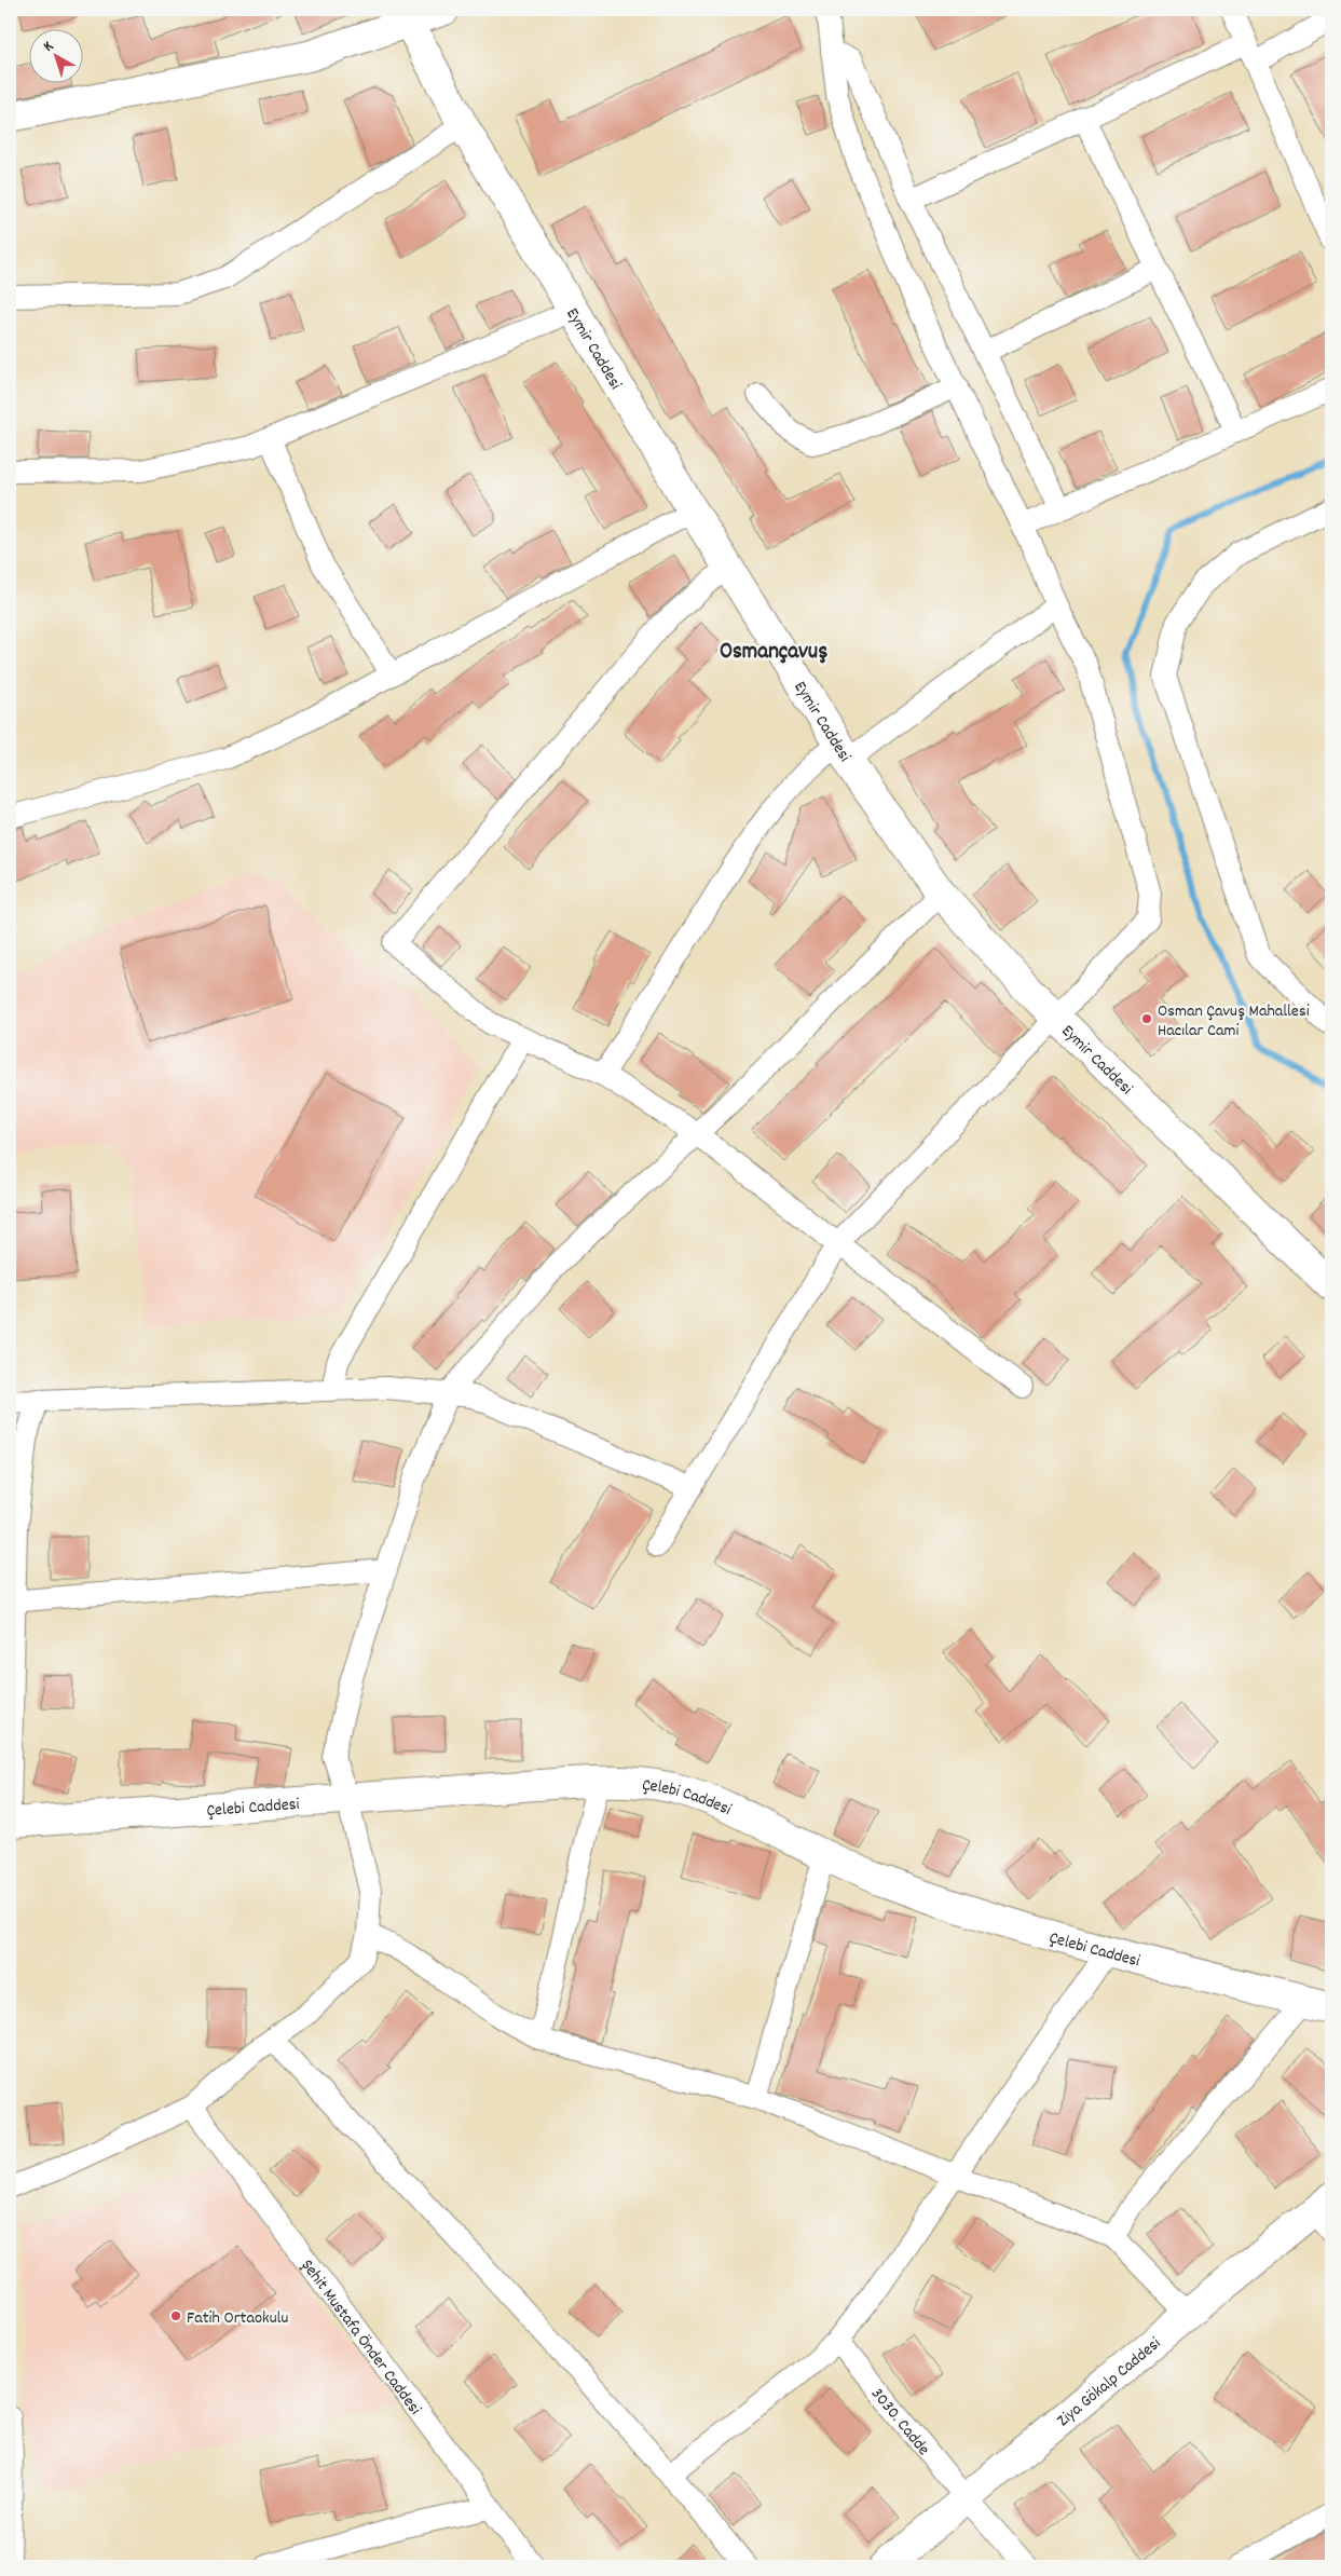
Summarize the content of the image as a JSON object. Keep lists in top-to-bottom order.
{
  "streets": {
    "street": [
      "Eymir Caddesi",
      "Çelebi Caddesi",
      "Şehit Mustafa Önder Caddesi",
      "Ziya Gökalp Caddesi",
      "3030. Cadde"
    ]
  },
  "crossings": [
    ["Ziya Gökalp Caddesi", "3030. Cadde"]
  ],
  "districts": ["Osmançavuş"],
  "places": ["Osman Çavuş Mahallesi Hacılar Cami", "Fatih Ortaokulu"],
  "north": "top left"
}
